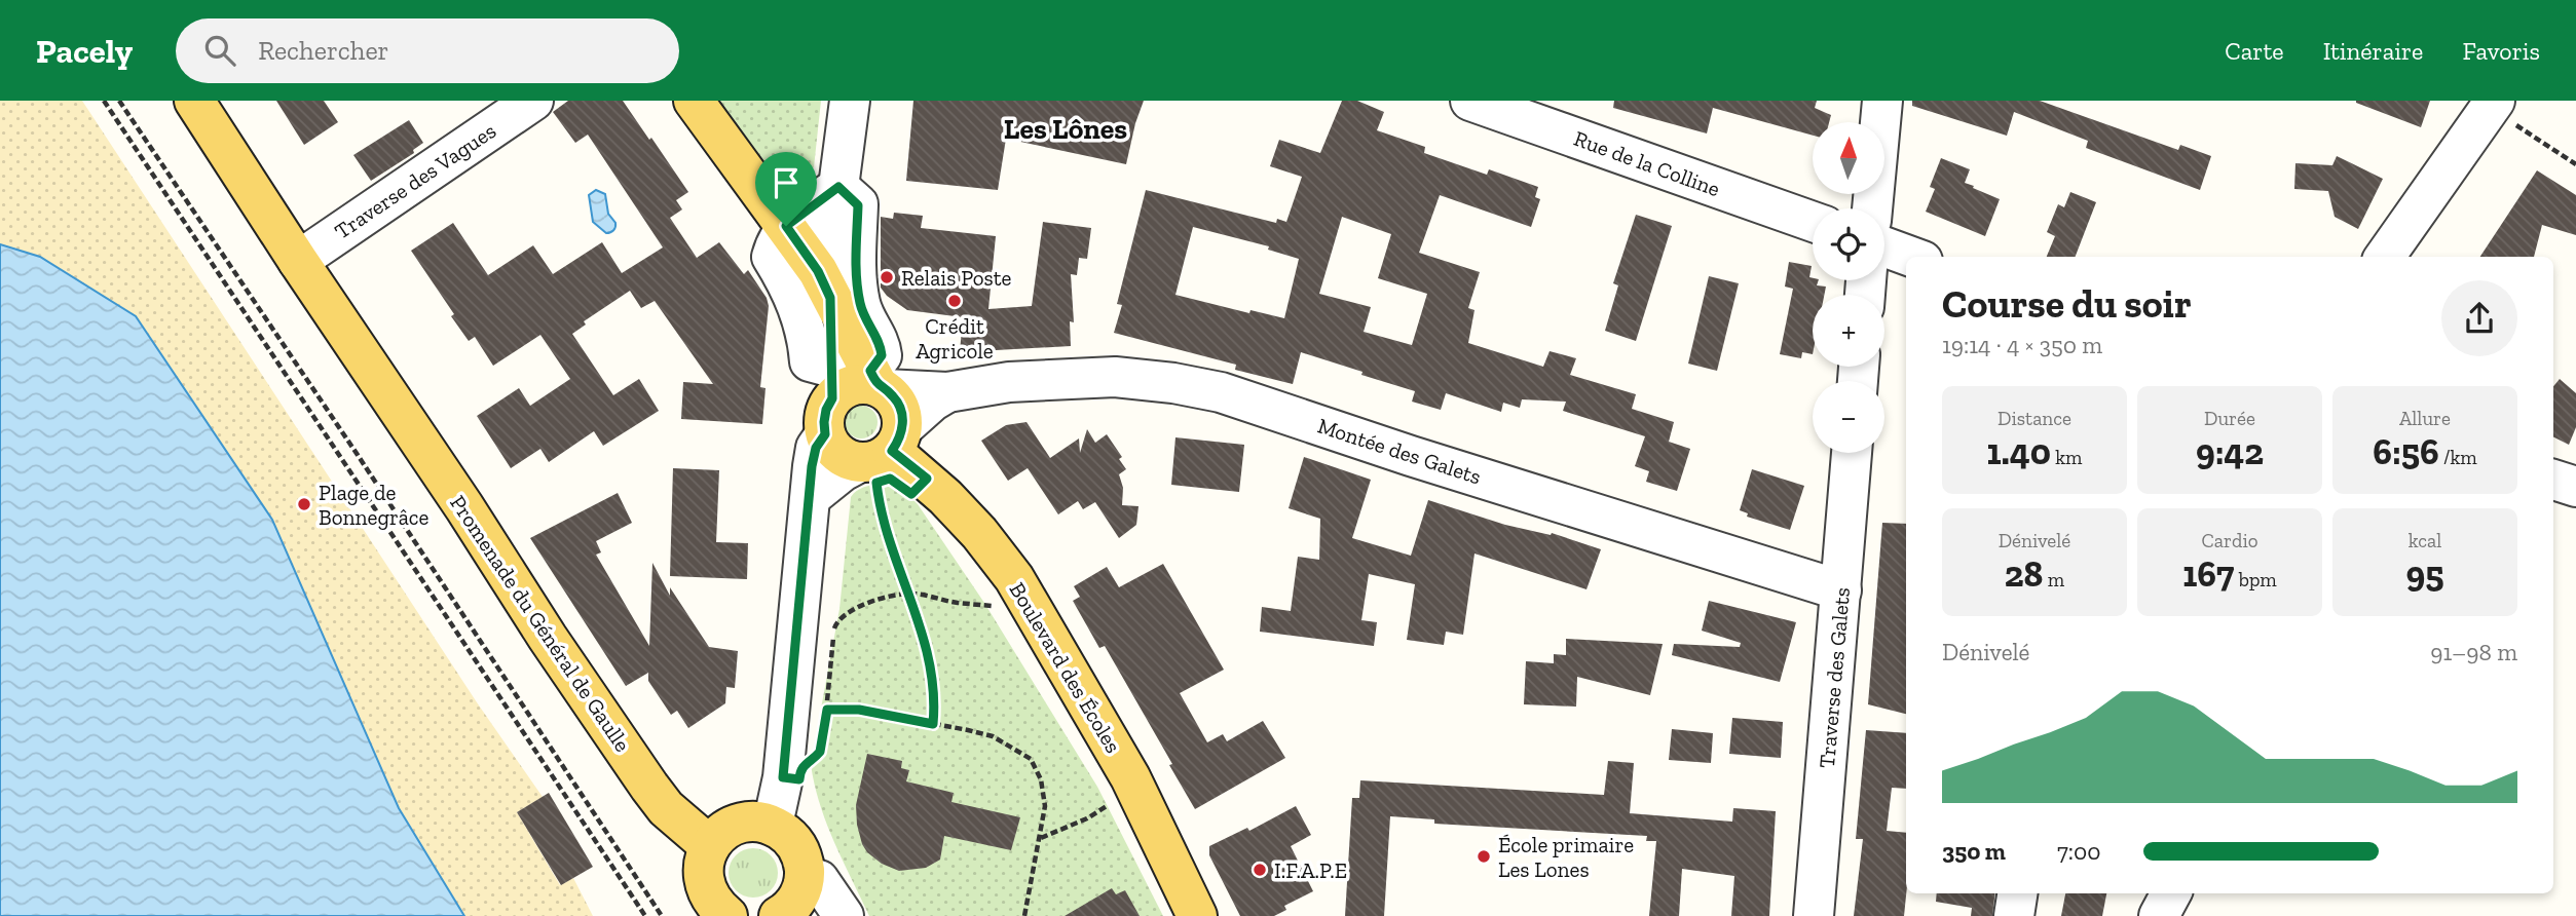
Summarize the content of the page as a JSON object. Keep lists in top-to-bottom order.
{
  "streets": {
    "main road": ["Promenade du Général de Gaulle", "Boulevard des Écoles"],
    "street": [
      "Rue de la Colline",
      "Traverse des Vagues",
      "Montée des Galets",
      "Traverse des Galets"
    ]
  },
  "crossings": [
    ["Traverse des Vagues", "Promenade du Général de Gaulle"],
    ["Montée des Galets", "Boulevard des Écoles"],
    ["Montée des Galets", "Traverse des Galets"]
  ],
  "districts": ["Les Lônes"],
  "places": [
    "Relais Poste",
    "Crédit Agricole",
    "Plage de Bonnegrâce",
    "École primaire Les Lones",
    "I.F.A.P.E"
  ],
  "north": "top",
  "page": {
    "header": "Pacely",
    "search": "Rechercher",
    "nav": ["Carte", "Itinéraire", "Favoris"],
    "map_buttons": ["+", "−"],
    "heading": ["Course du soir", "19:14 · 4 × 350 m"],
    "stats": [
      ["Distance", "1.40 km"],
      ["Durée", "9:42"],
      ["Allure", "6:56 /km"],
      ["Dénivelé", "28 m"],
      ["Cardio", "167 bpm"],
      ["kcal", "95"]
    ],
    "chart": ["Dénivelé", "91–98 m"],
    "list": [
      {
        "name": "350 m",
        "note": "7:00"
      }
    ]
  }
}
